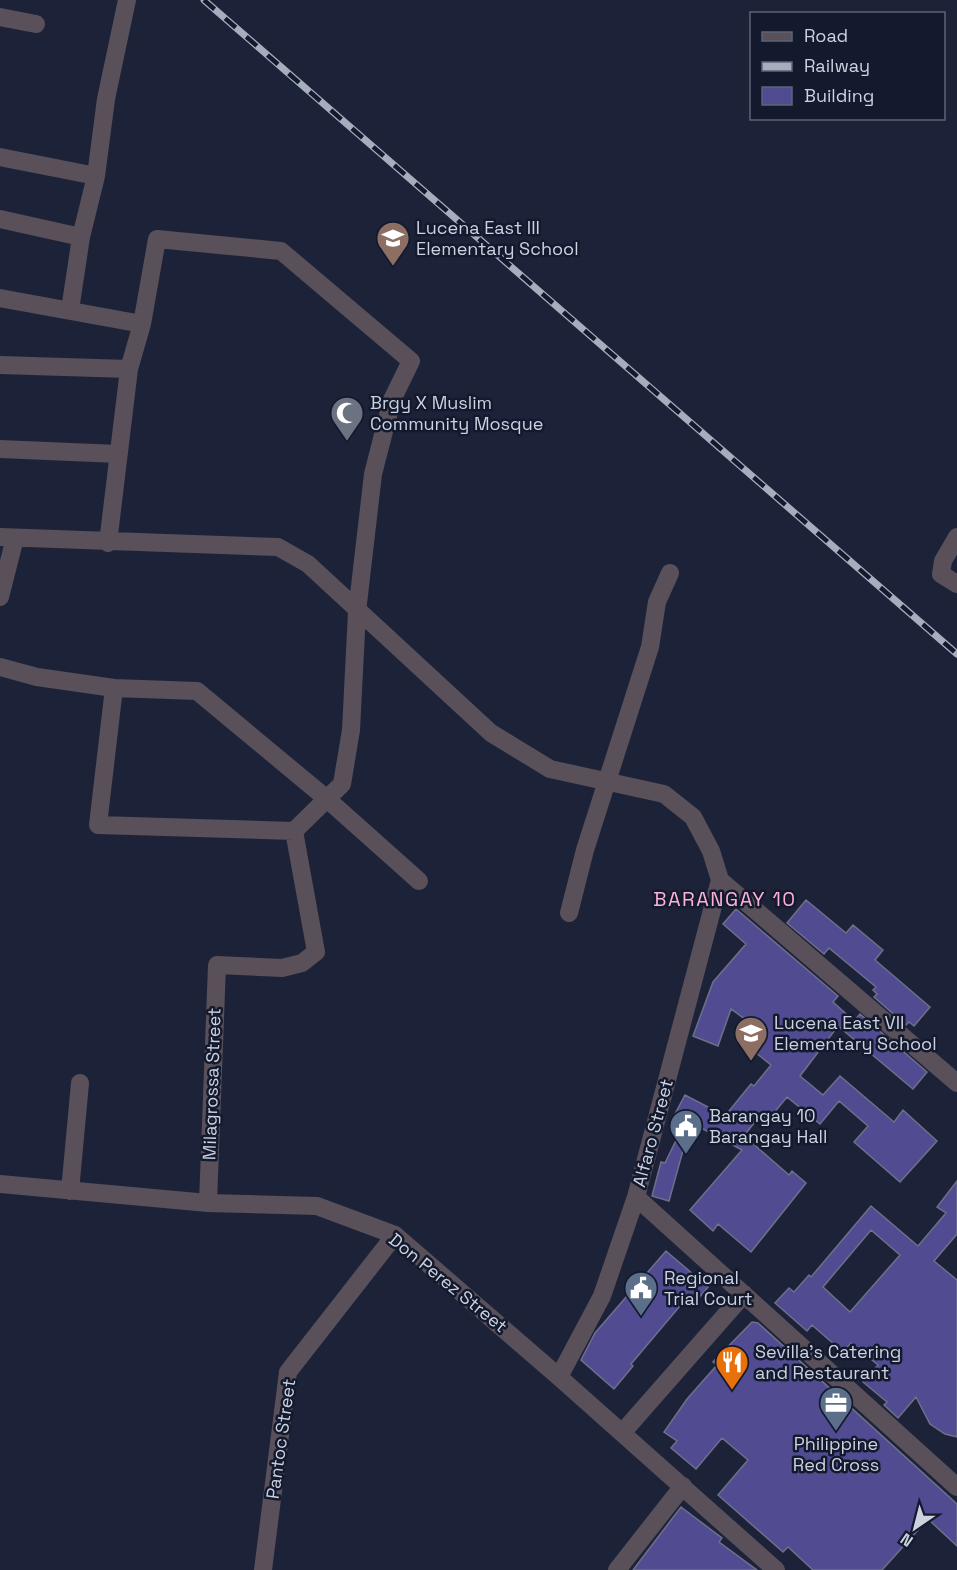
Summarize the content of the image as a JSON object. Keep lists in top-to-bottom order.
{
  "streets": {
    "street": [
      "Milagrossa Street",
      "Alfaro Street",
      "Don Perez Street",
      "Pantoc Street"
    ]
  },
  "crossings": [
    ["Milagrossa Street", "Don Perez Street"],
    ["Alfaro Street", "Don Perez Street"],
    ["Don Perez Street", "Pantoc Street"]
  ],
  "districts": ["BARANGAY 10"],
  "places": {
    "school or university": ["Lucena East III Elementary School", "Lucena East VII Elementary School"],
    "mosque": ["Brgy X Muslim Community Mosque"],
    "public building": ["Barangay 10 Barangay Hall", "Regional Trial Court"],
    "restaurant": ["Sevilla's Catering and Restaurant"],
    "office": ["Philippine Red Cross"]
  },
  "legend": ["Road", "Railway", "Building"],
  "north": "bottom left"
}
